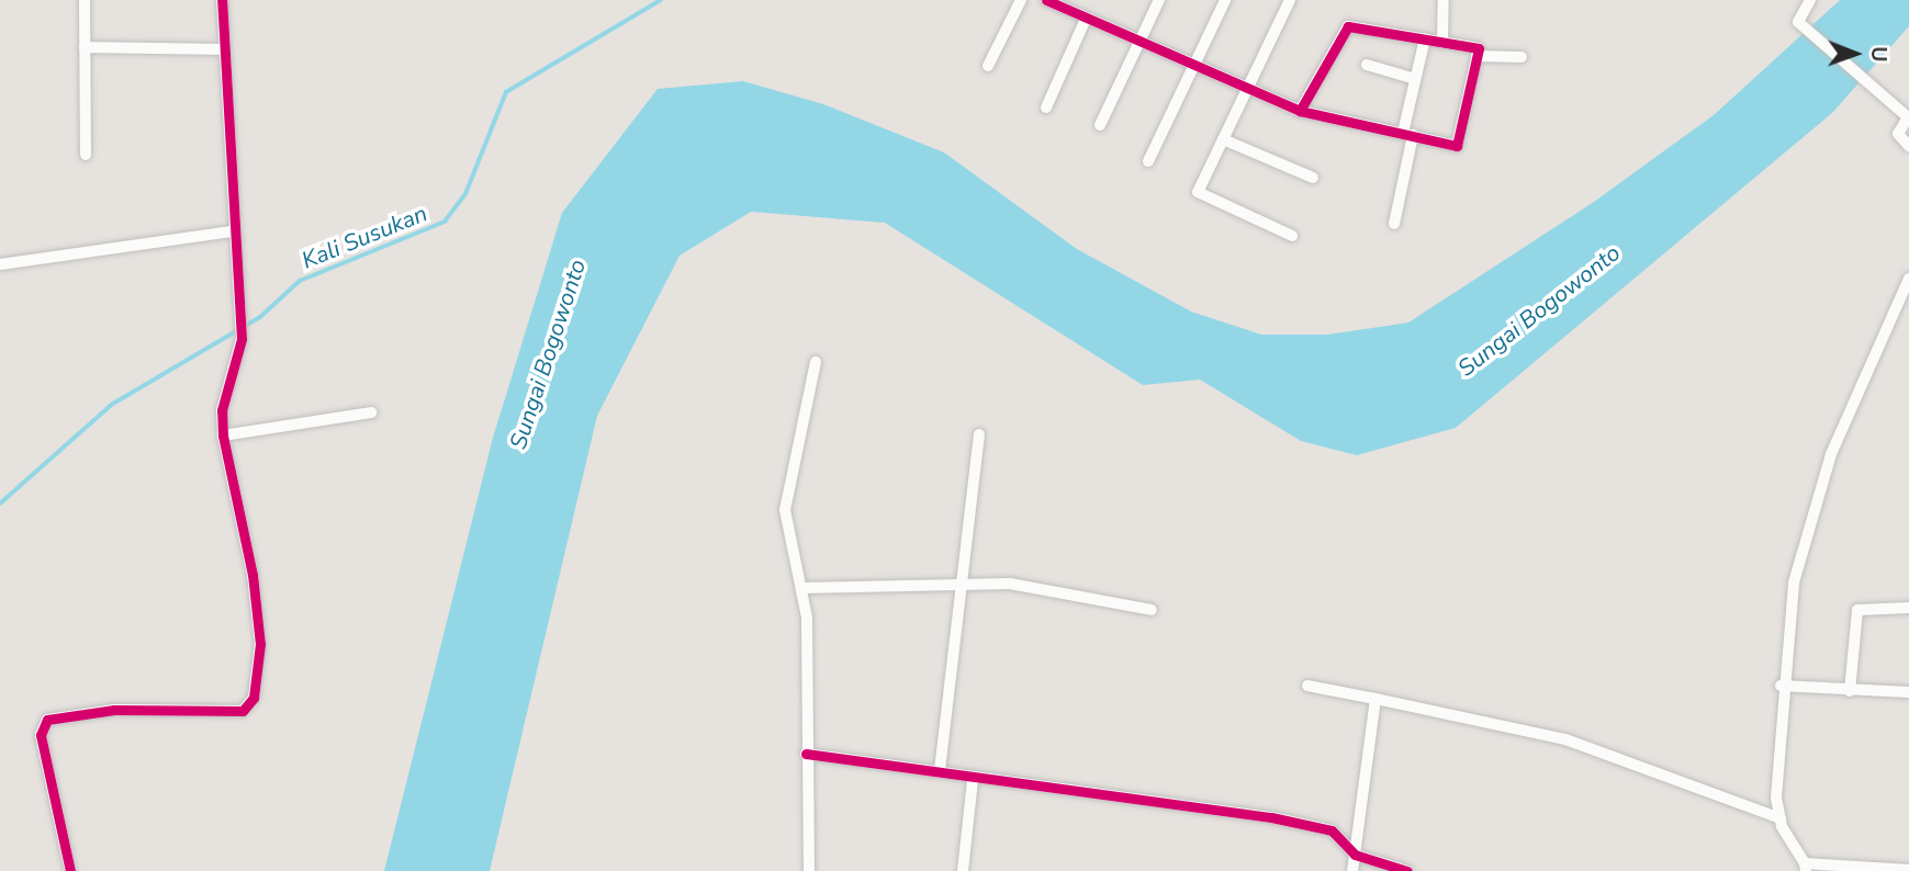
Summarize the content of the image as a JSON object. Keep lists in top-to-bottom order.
{
  "water": ["Kali Susukan", "Sungai Bogowonto"],
  "north": "right"
}
